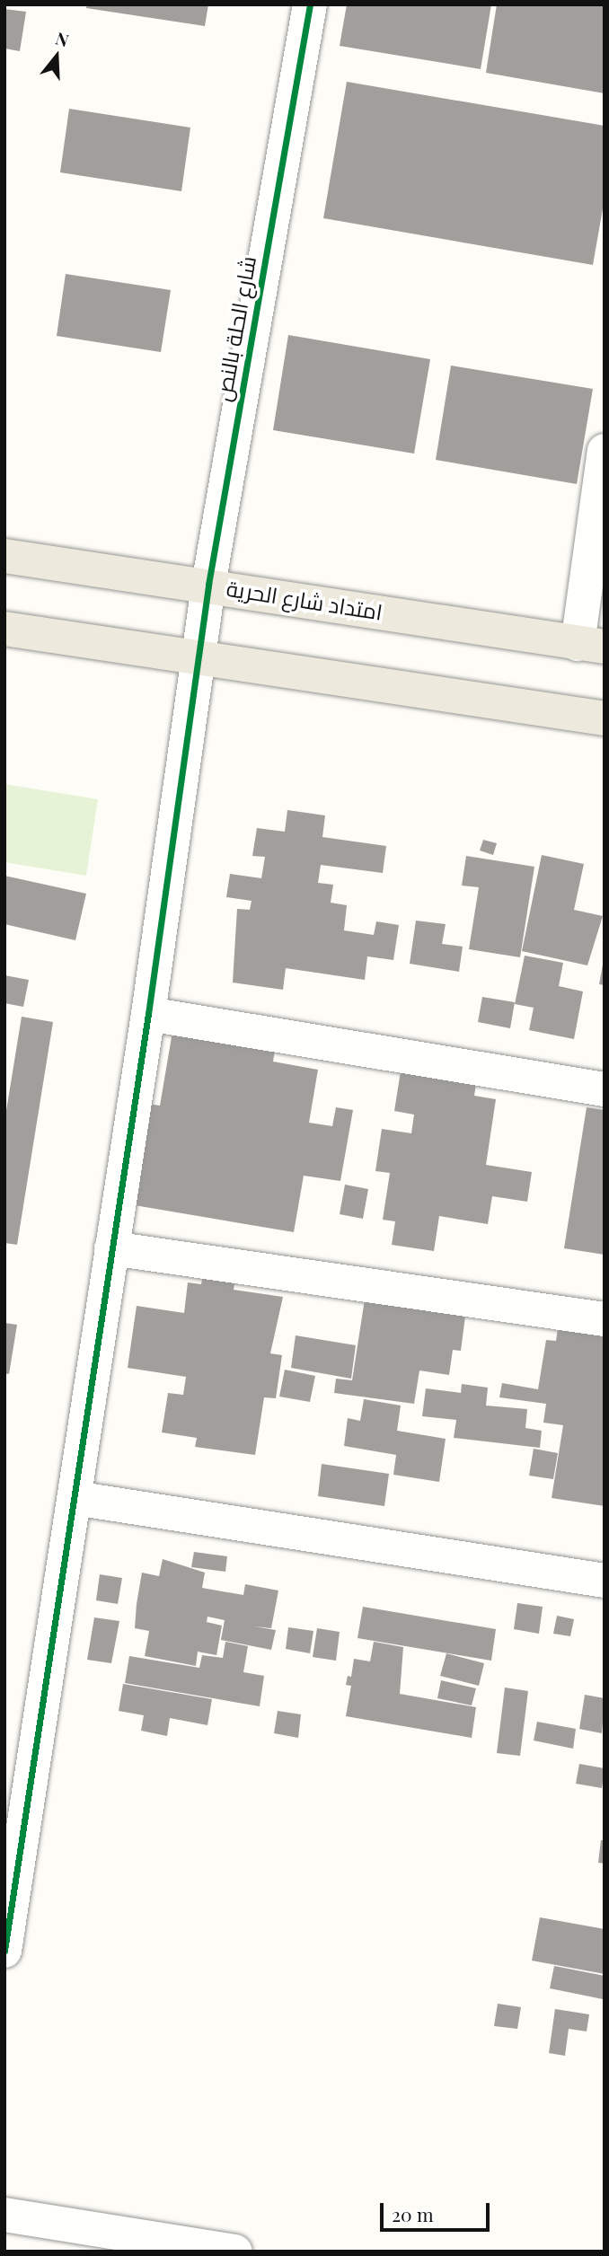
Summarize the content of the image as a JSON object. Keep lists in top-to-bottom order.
{
  "streets": {
    "main road": ["امتداد شارع الحرية"],
    "street": ["شارع الحلة بالنص"]
  },
  "crossings": [
    ["شارع الحلة بالنص", "امتداد شارع الحرية"]
  ],
  "scale_bar": "20 m",
  "north": "top"
}
